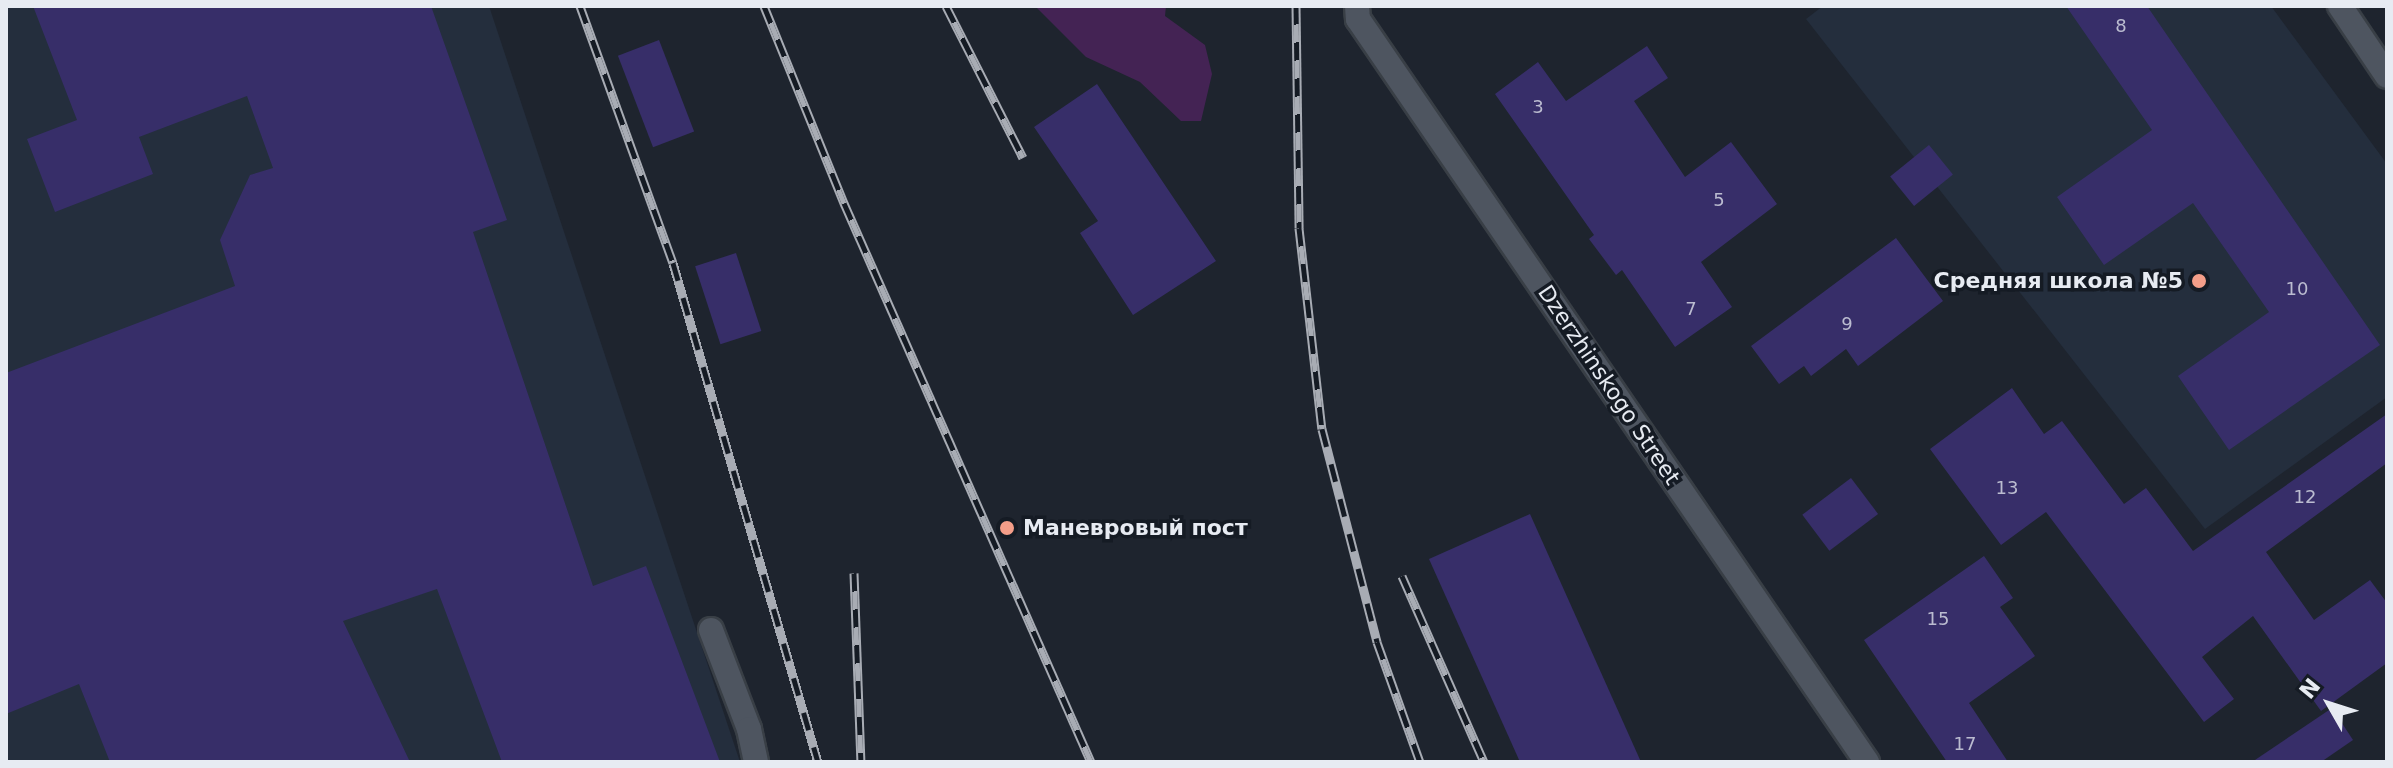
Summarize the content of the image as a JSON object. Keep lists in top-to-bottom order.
{
  "streets": {
    "street": ["Dzerzhinskogo Street"]
  },
  "places": ["Средняя школа №5", "Маневровый пост"],
  "house_numbers": [
    "8",
    "3",
    "5",
    "10",
    "7",
    "9",
    "13",
    "12",
    "15",
    "17"
  ],
  "north": "top left"
}
